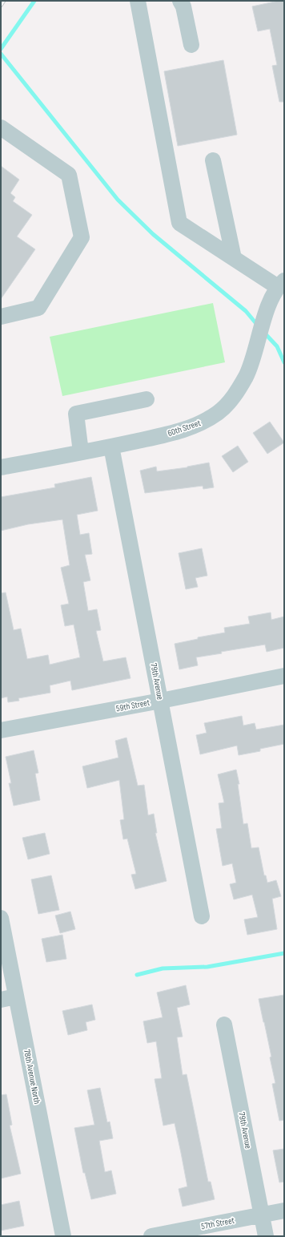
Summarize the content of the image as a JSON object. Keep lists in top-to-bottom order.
{
  "streets": {
    "street": [
      "60th Street",
      "79th Avenue",
      "59th Street",
      "78th Avenue North",
      "57th Street"
    ]
  },
  "crossings": [
    ["60th Street", "79th Avenue"],
    ["79th Avenue", "59th Street"],
    ["79th Avenue", "57th Street"]
  ]
}
